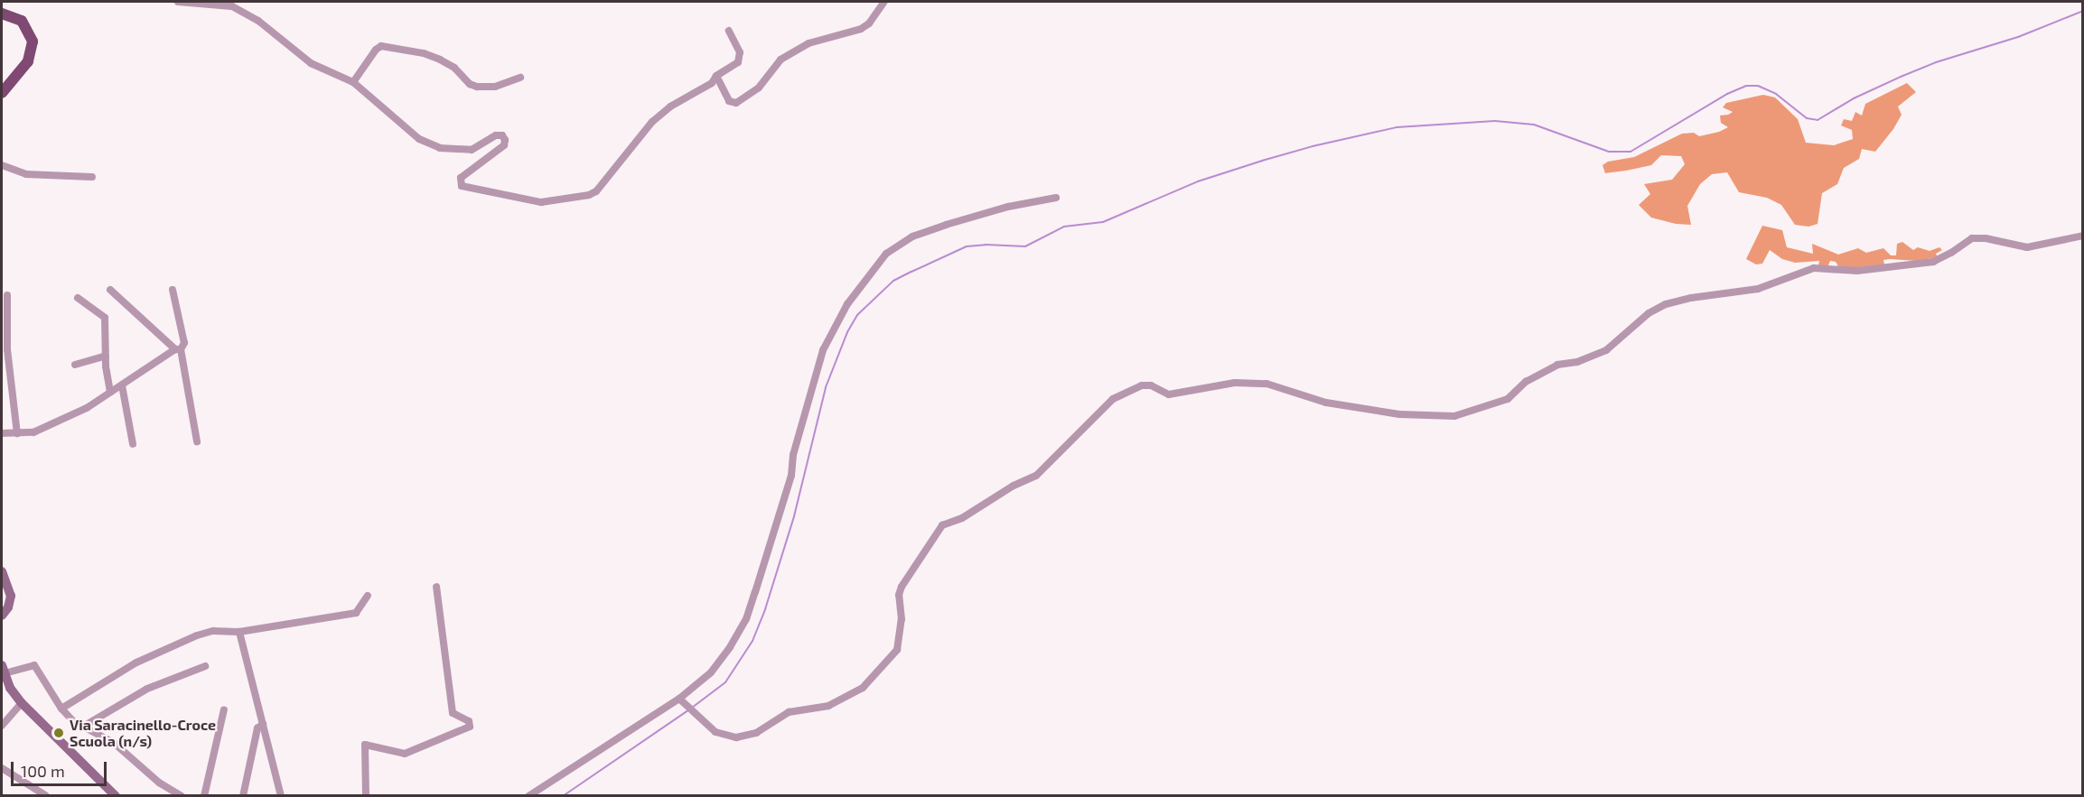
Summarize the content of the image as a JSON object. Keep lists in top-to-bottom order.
{
  "places": ["Via Saracinello-Croce Scuola (n/s)"],
  "scale_bar": "100 m"
}
